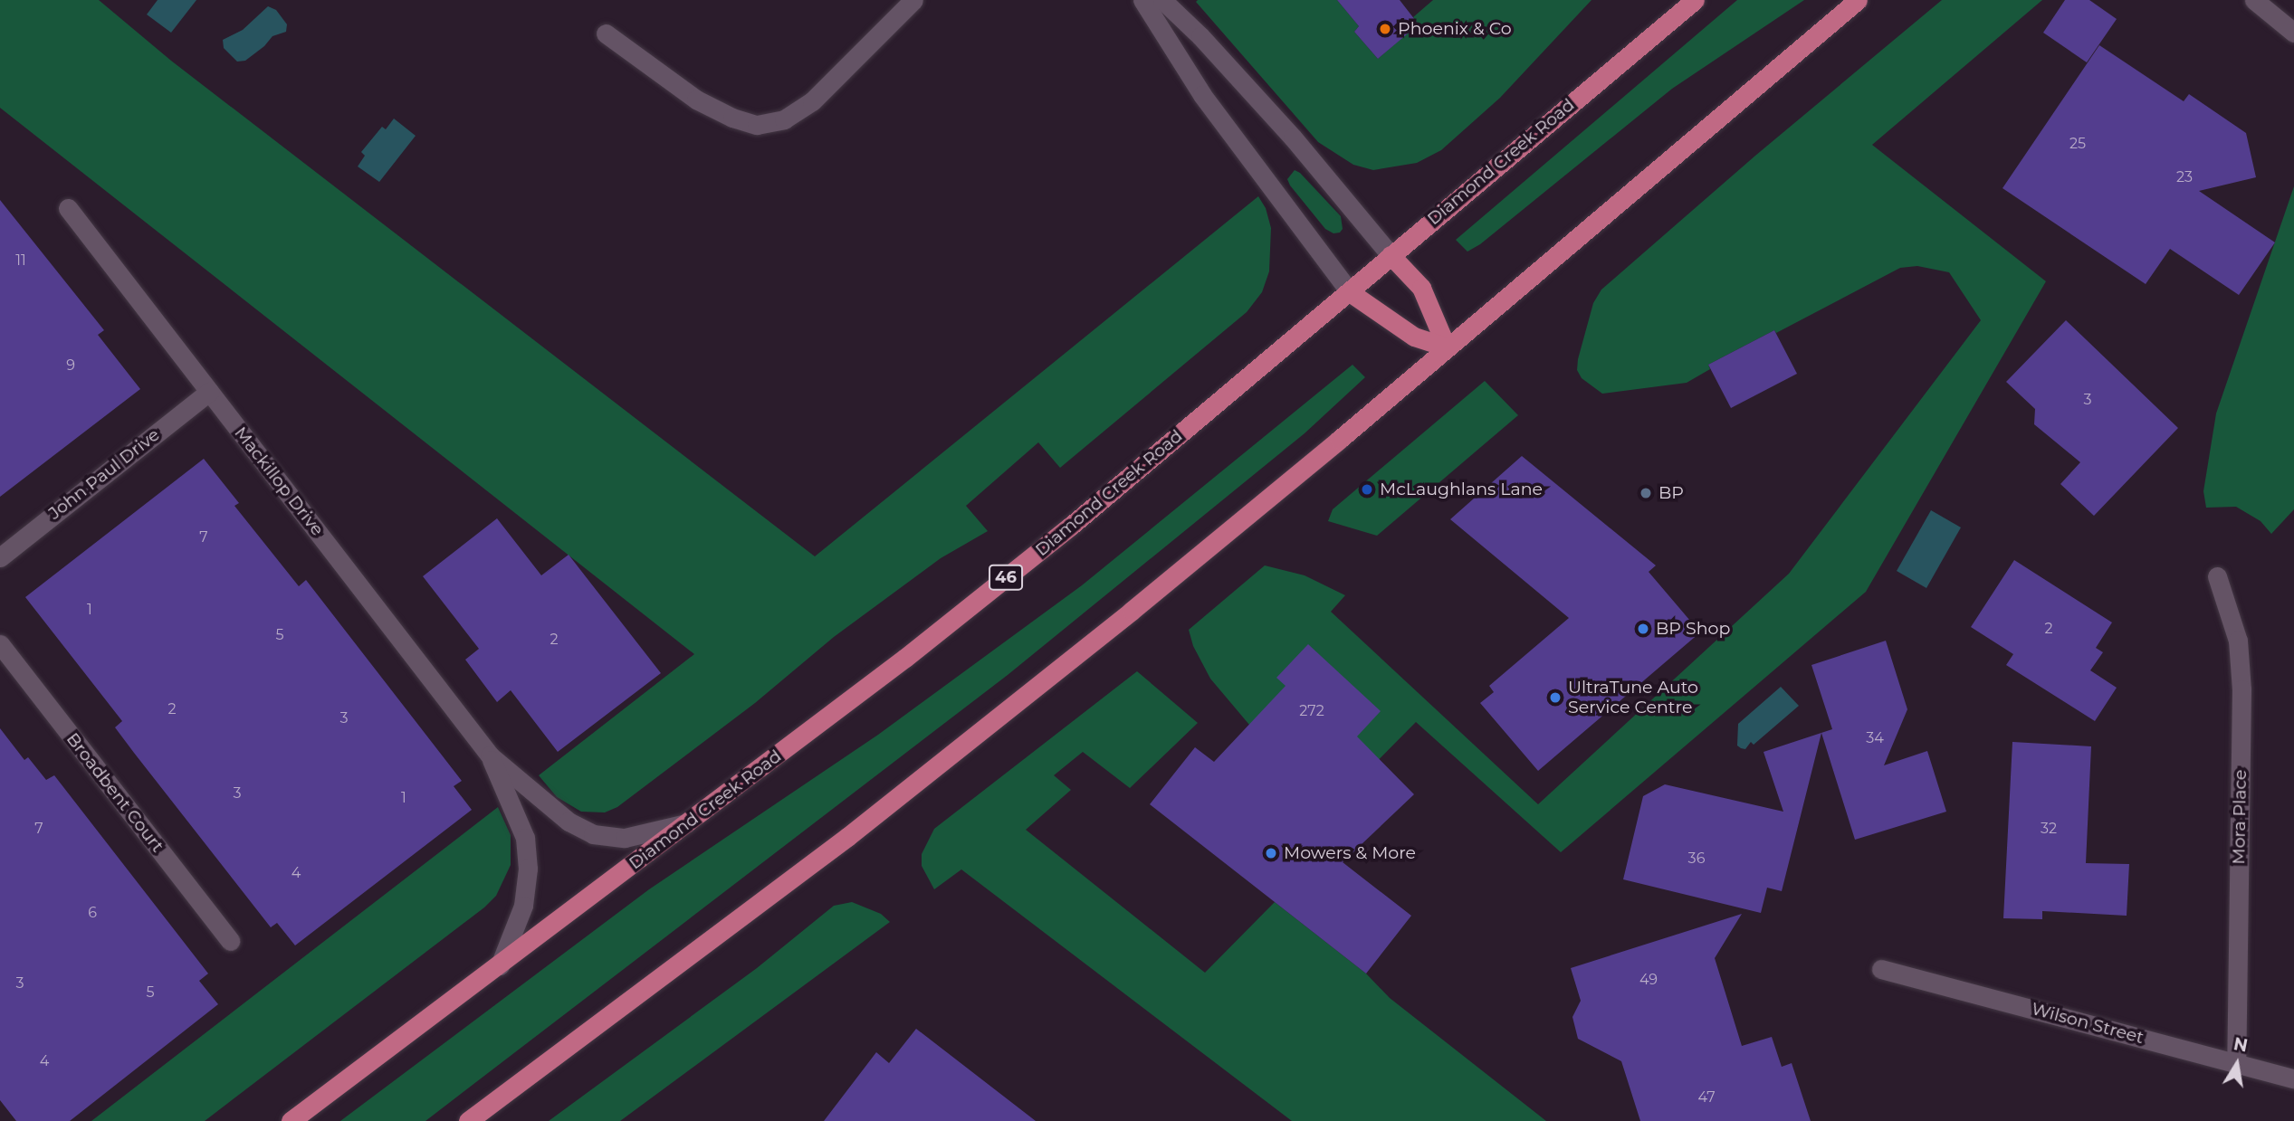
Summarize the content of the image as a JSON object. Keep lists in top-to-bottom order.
{
  "streets": {
    "main road": ["Diamond Creek Road", "46"],
    "street": [
      "John Paul Drive",
      "Mackillop Drive",
      "Broadbent Court",
      "Mora Place",
      "Wilson Street"
    ]
  },
  "crossings": [
    ["Diamond Creek Road", "Mackillop Drive"],
    ["John Paul Drive", "Mackillop Drive"],
    ["Mora Place", "Wilson Street"]
  ],
  "places": [
    "Phoenix & Co",
    "McLaughlans Lane",
    "BP",
    "BP Shop",
    "UltraTune Auto Service Centre",
    "Mowers & More"
  ],
  "house_numbers": [
    "25",
    "23",
    "11",
    "9",
    "3",
    "7",
    "1",
    "2",
    "5",
    "2",
    "2",
    "272",
    "3",
    "34",
    "3",
    "1",
    "7",
    "32",
    "36",
    "4",
    "6",
    "49",
    "3",
    "5",
    "4",
    "47"
  ],
  "north": "top"
}
